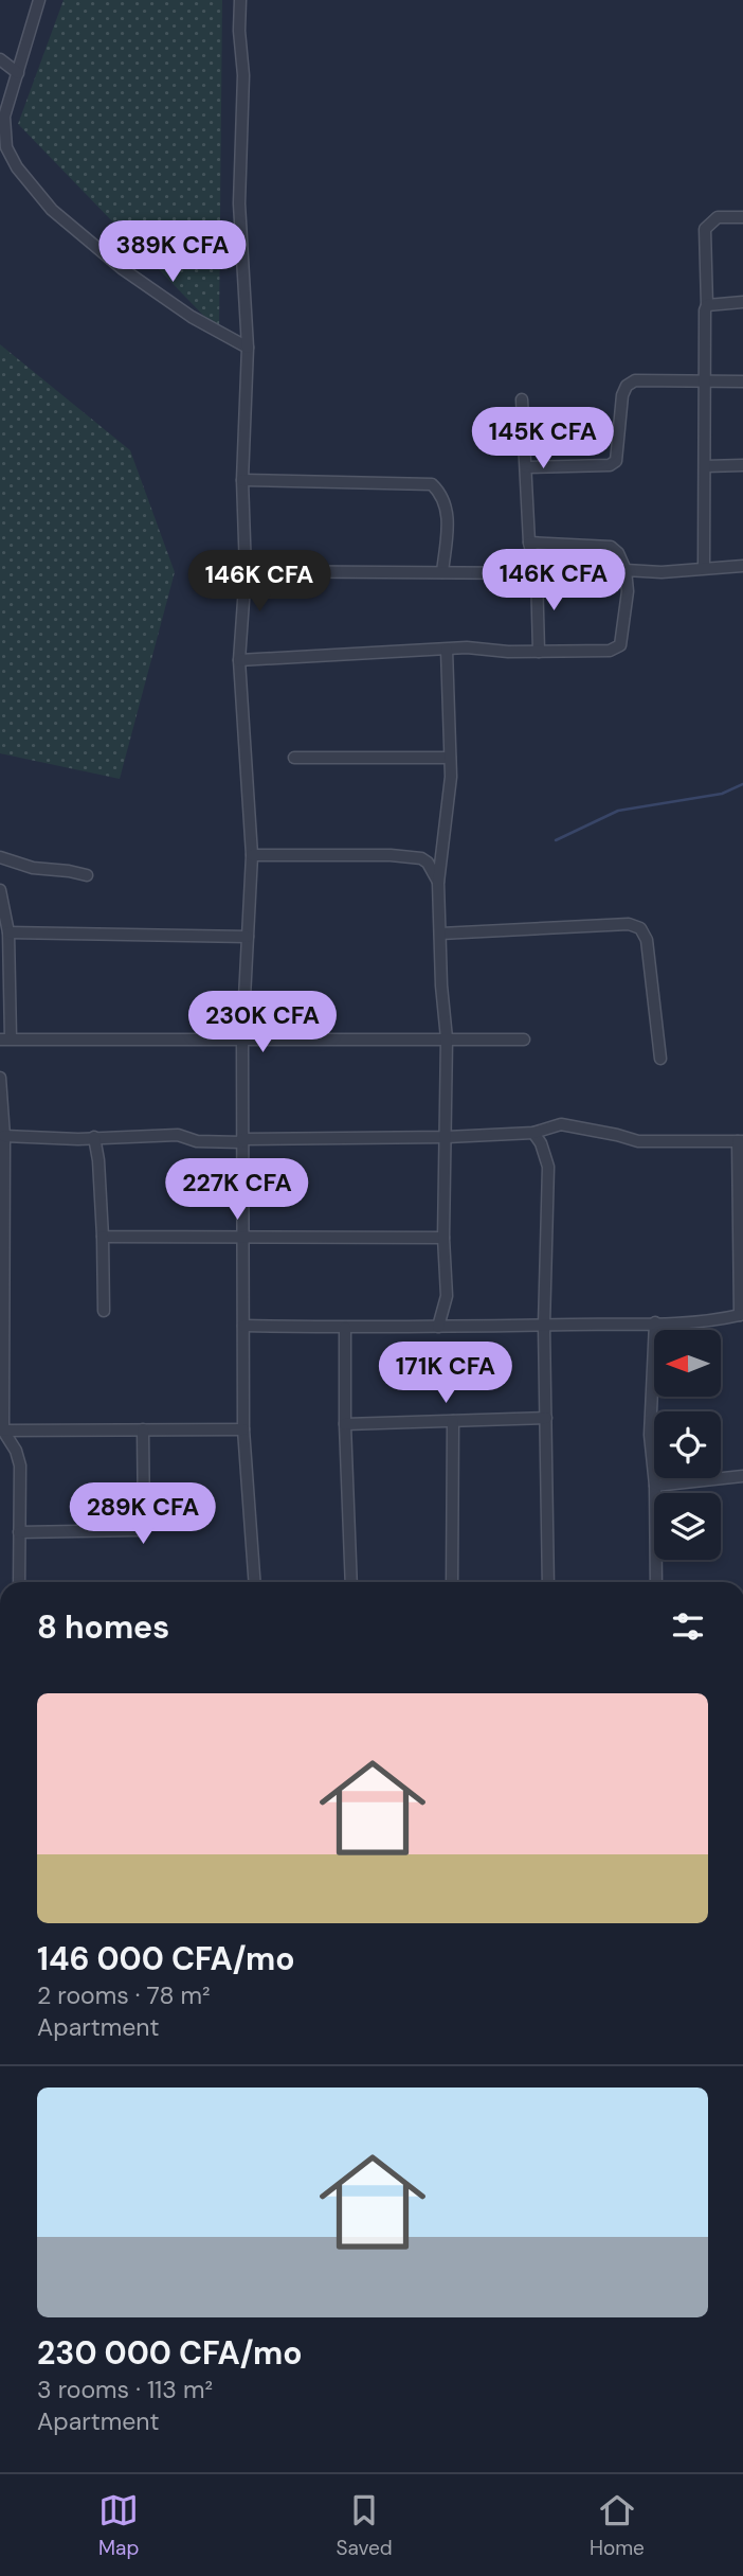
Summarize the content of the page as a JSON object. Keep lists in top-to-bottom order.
{
  "north": "left",
  "page": {
    "price": [
      "389K CFA",
      "145K CFA",
      "146K CFA",
      "146K CFA",
      "230K CFA",
      "227K CFA",
      "171K CFA",
      "289K CFA"
    ],
    "heading": "8 homes",
    "list": [
      {
        "name": "146 000 CFA/mo",
        "note": "2 rooms · 78 m² · Apartment"
      },
      {
        "name": "230 000 CFA/mo",
        "note": "3 rooms · 113 m² · Apartment"
      }
    ],
    "tabs": ["Map", "Saved", "Home"]
  }
}
